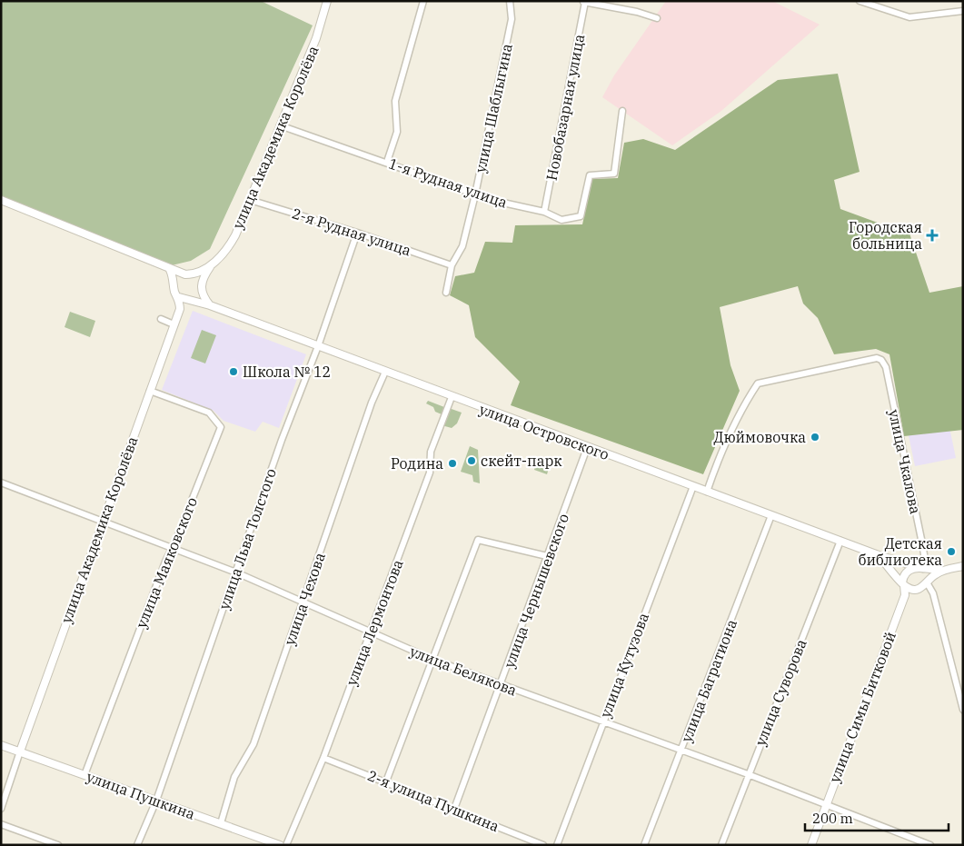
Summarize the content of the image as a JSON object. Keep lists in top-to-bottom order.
{
  "streets": {
    "street": [
      "Новобазарная улица",
      "улица Шаблыгина",
      "улица Академика Королёва",
      "1-я Рудная улица",
      "2-я Рудная улица",
      "улица Островского",
      "улица Чкалова",
      "улица Льва Толстого",
      "улица Маяковского",
      "улица Чернышевского",
      "улица Чехова",
      "улица Лермонтова",
      "улица Кутузова",
      "улица Белякова",
      "улица Багратиона",
      "улица Суворова",
      "улица Симы Битковой",
      "улица Пушкина",
      "2-я улица Пушкина"
    ]
  },
  "crossings": [
    ["Новобазарная улица", "1-я Рудная улица"],
    ["улица Шаблыгина", "1-я Рудная улица"],
    ["улица Шаблыгина", "2-я Рудная улица"],
    ["улица Академика Королёва", "1-я Рудная улица"],
    ["улица Академика Королёва", "2-я Рудная улица"],
    ["улица Академика Королёва", "улица Маяковского"],
    ["улица Академика Королёва", "улица Белякова"],
    ["улица Академика Королёва", "улица Пушкина"],
    ["2-я Рудная улица", "улица Льва Толстого"],
    ["улица Островского", "улица Чкалова"],
    ["улица Островского", "улица Льва Толстого"],
    ["улица Островского", "улица Чернышевского"],
    ["улица Островского", "улица Чехова"],
    ["улица Островского", "улица Лермонтова"],
    ["улица Островского", "улица Кутузова"],
    ["улица Островского", "улица Багратиона"],
    ["улица Островского", "улица Суворова"],
    ["улица Льва Толстого", "улица Белякова"],
    ["улица Льва Толстого", "улица Пушкина"],
    ["улица Маяковского", "улица Белякова"],
    ["улица Маяковского", "улица Пушкина"],
    ["улица Чернышевского", "улица Белякова"],
    ["улица Чернышевского", "2-я улица Пушкина"],
    ["улица Чехова", "улица Белякова"],
    ["улица Чехова", "улица Пушкина"],
    ["улица Лермонтова", "улица Белякова"],
    ["улица Лермонтова", "2-я улица Пушкина"],
    ["улица Кутузова", "улица Белякова"],
    ["улица Белякова", "улица Багратиона"],
    ["улица Белякова", "улица Суворова"],
    ["улица Белякова", "улица Симы Битковой"]
  ],
  "places": {
    "health": ["Городская больница"],
    "other": [
      "Школа № 12",
      "Дюймовочка",
      "скейт-парк",
      "Родина",
      "Детская библиотека"
    ]
  },
  "scale_bar": "200 m"
}
